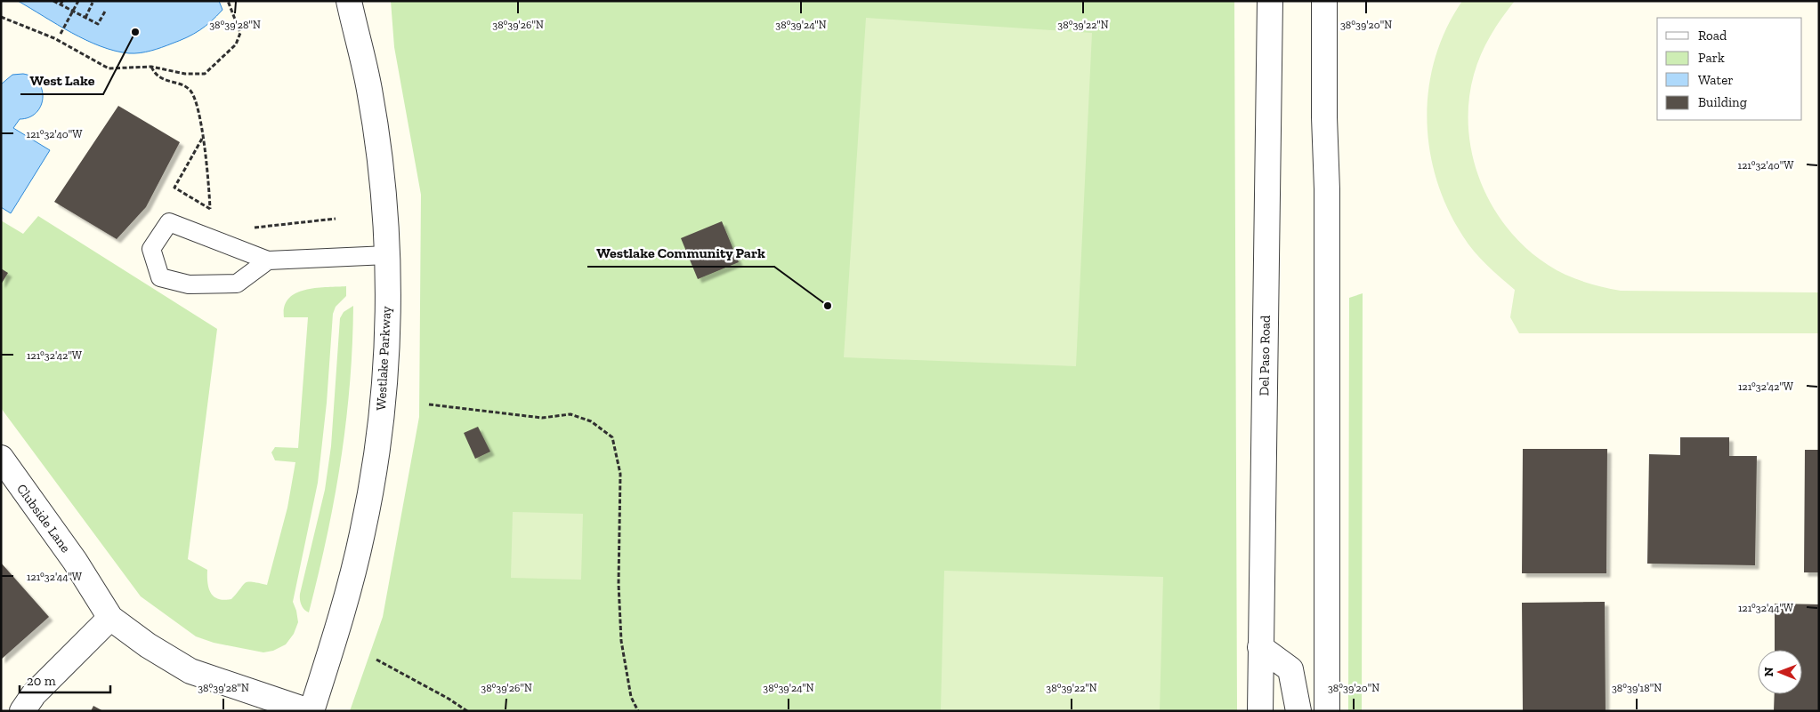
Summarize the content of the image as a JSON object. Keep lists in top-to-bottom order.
{
  "streets": {
    "street": ["Del Paso Road", "Westlake Parkway", "Clubside Lane"]
  },
  "crossings": [
    ["Westlake Parkway", "Clubside Lane"]
  ],
  "places": ["West Lake", "Westlake Community Park"],
  "legend": [
    "Road",
    "Park",
    "Water",
    "Building"
  ],
  "scale_bar": "20 m",
  "north": "left",
  "coordinates": [
    "38°39'28\"N",
    "38°39'26\"N",
    "38°39'24\"N",
    "38°39'22\"N",
    "38°39'20\"N",
    "121°32'40\"W",
    "121°32'42\"W",
    "121°32'44\"W",
    "38°39'18\"N"
  ]
}
